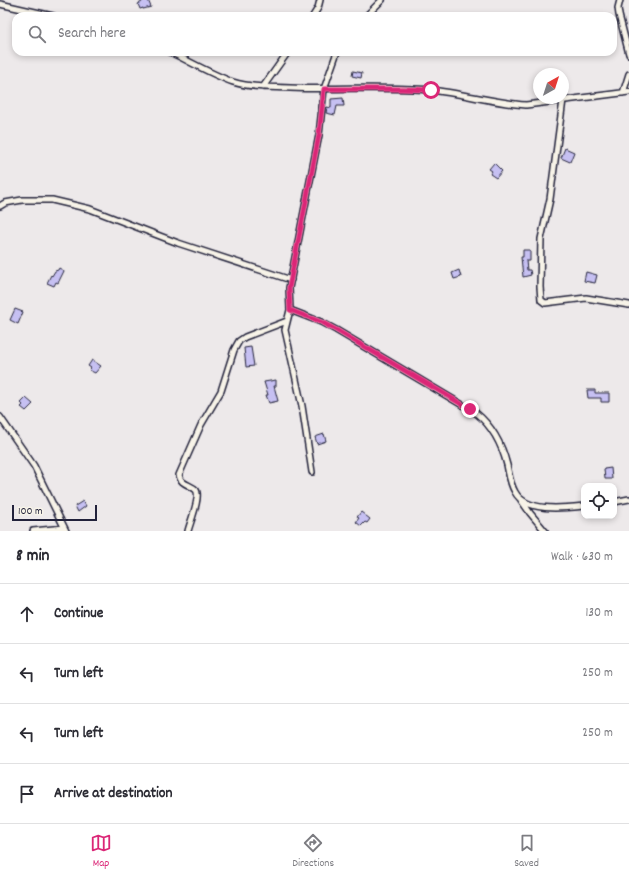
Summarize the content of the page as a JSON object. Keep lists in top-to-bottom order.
{
  "scale_bar": "100 m",
  "north": "top right",
  "page": {
    "search": "Search here",
    "scale": "100 m",
    "heading": ["8 min", "Walk · 630 m"],
    "list": [
      ["Continue", "130 m"],
      ["Turn left", "250 m"],
      ["Turn left", "250 m"],
      "Arrive at destination"
    ],
    "nav": ["Map", "Directions", "Saved"]
  }
}
